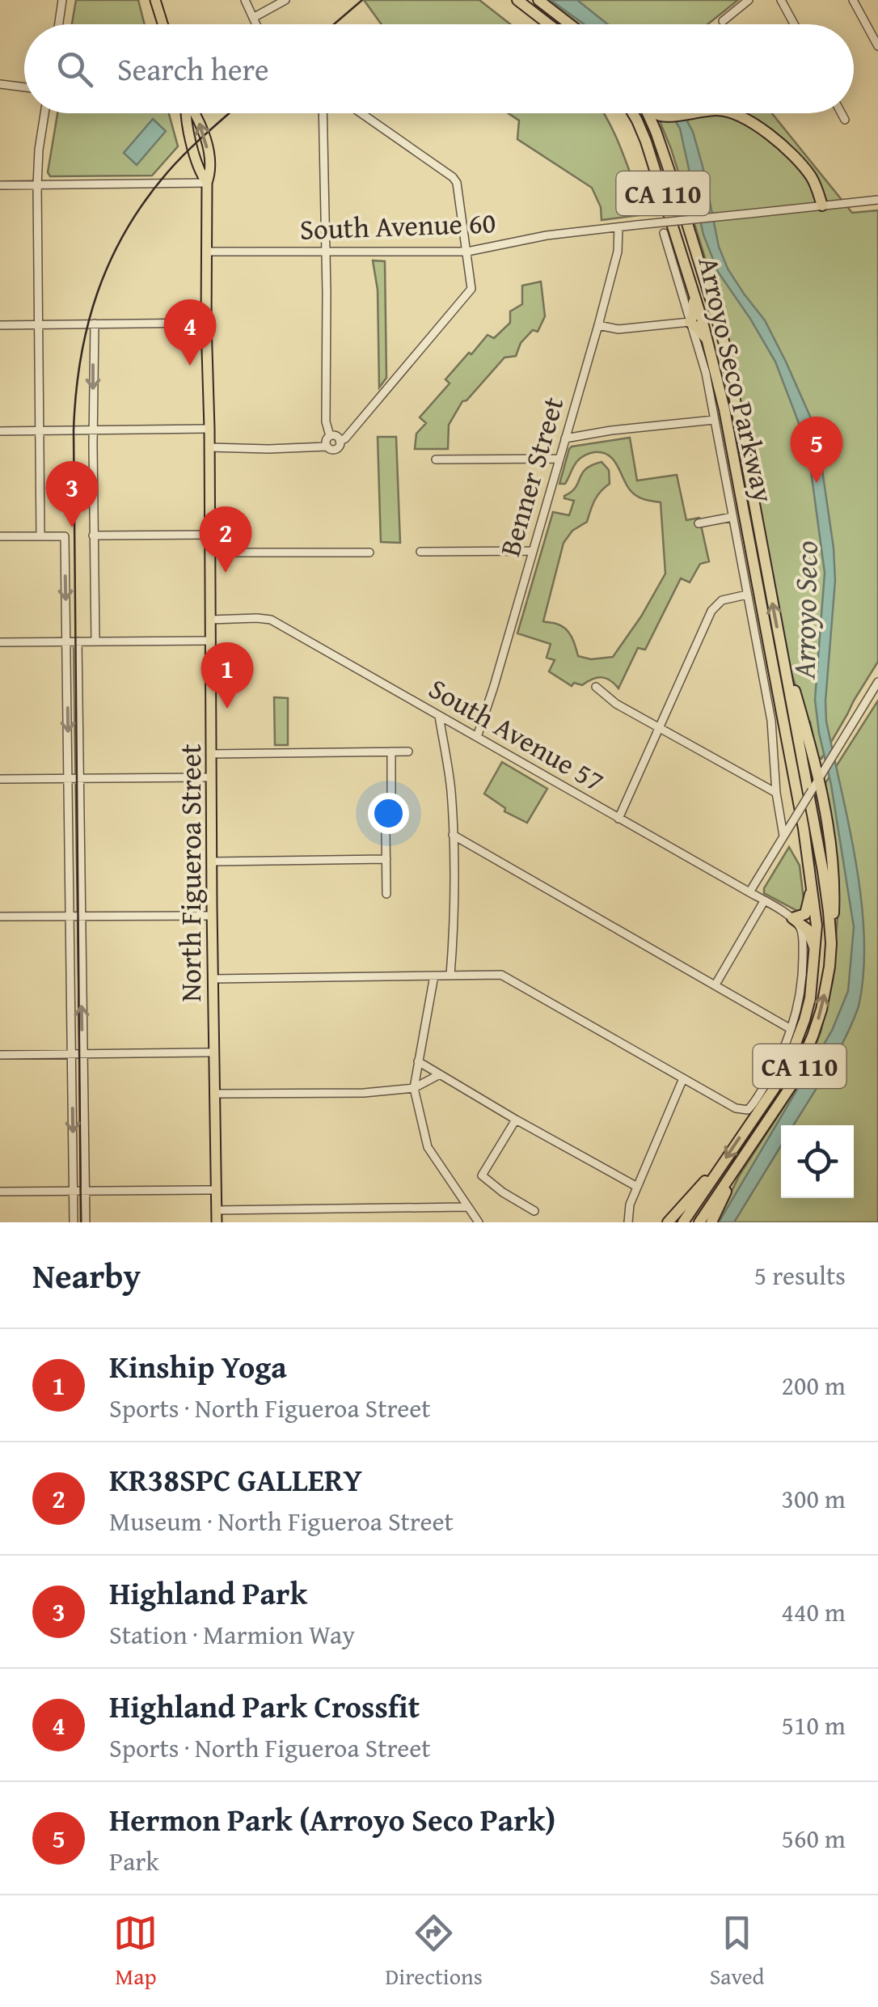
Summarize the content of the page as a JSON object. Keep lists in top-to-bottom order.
{
  "streets": {
    "highway": ["CA 110", "Arroyo Seco Parkway"],
    "main road": ["North Figueroa Street"],
    "street": ["South Avenue 60", "Benner Street", "South Avenue 57"]
  },
  "crossings": [
    ["South Avenue 60", "Benner Street"],
    ["South Avenue 60", "North Figueroa Street"],
    ["Benner Street", "South Avenue 57"],
    ["South Avenue 57", "North Figueroa Street"]
  ],
  "water": ["Arroyo Seco"],
  "page": {
    "search": "Search here",
    "pins": [
      "4",
      "5",
      "3",
      "2",
      "1"
    ],
    "heading": ["Nearby", "5 results"],
    "list": [
      {
        "mark": "1",
        "name": "Kinship Yoga",
        "note": "Sports · North Figueroa Street",
        "value": "200 m"
      },
      {
        "mark": "2",
        "name": "KR38SPC GALLERY",
        "note": "Museum · North Figueroa Street",
        "value": "300 m"
      },
      {
        "mark": "3",
        "name": "Highland Park",
        "note": "Station · Marmion Way",
        "value": "440 m"
      },
      {
        "mark": "4",
        "name": "Highland Park Crossfit",
        "note": "Sports · North Figueroa Street",
        "value": "510 m"
      },
      {
        "mark": "5",
        "name": "Hermon Park (Arroyo Seco Park)",
        "note": "Park",
        "value": "560 m"
      }
    ],
    "nav": ["Map", "Directions", "Saved"]
  }
}
